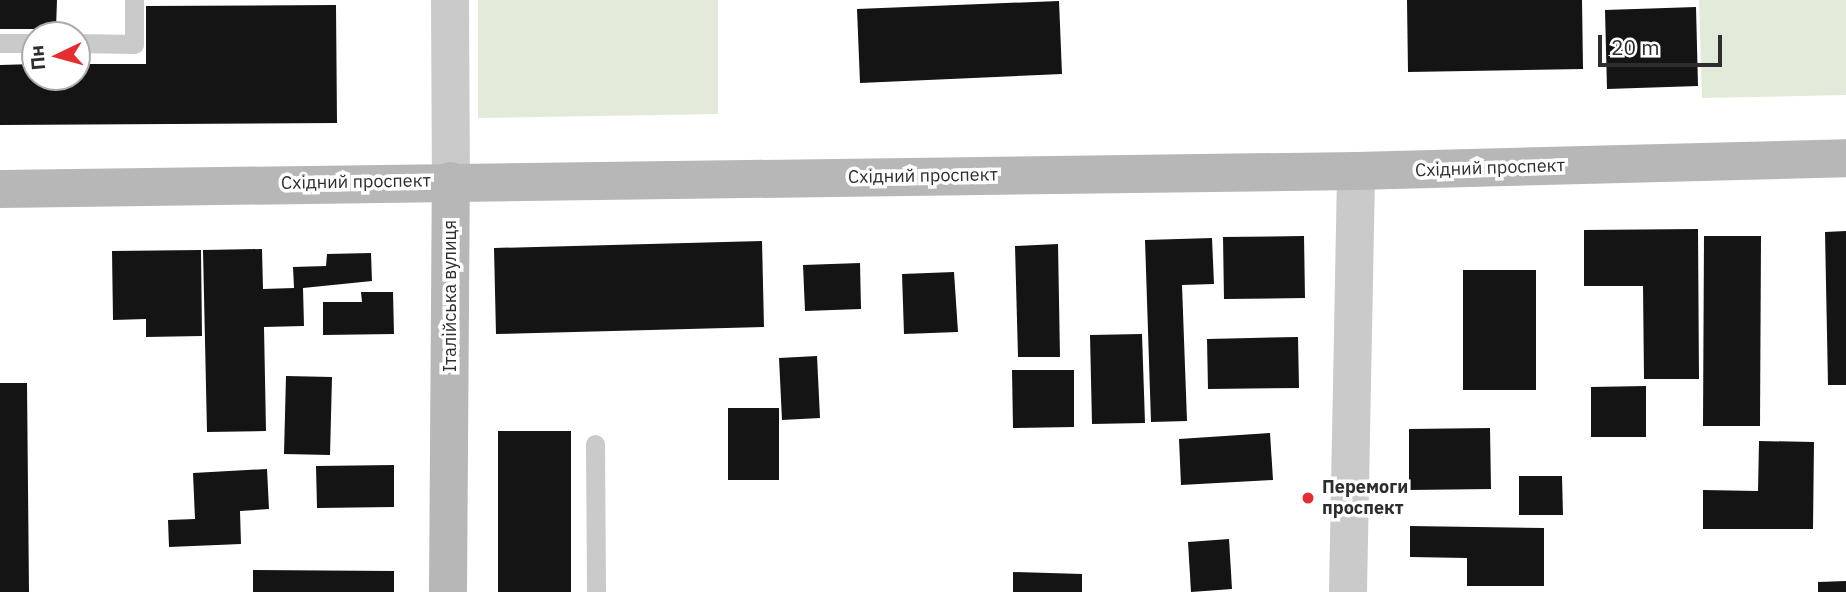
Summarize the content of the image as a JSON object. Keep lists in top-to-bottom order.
{
  "streets": {
    "main road": ["Східний проспект", "Італійська вулиця"]
  },
  "crossings": [
    ["Східний проспект", "Італійська вулиця"]
  ],
  "places": ["Перемоги проспект"],
  "scale_bar": "20 m",
  "north": "left"
}
